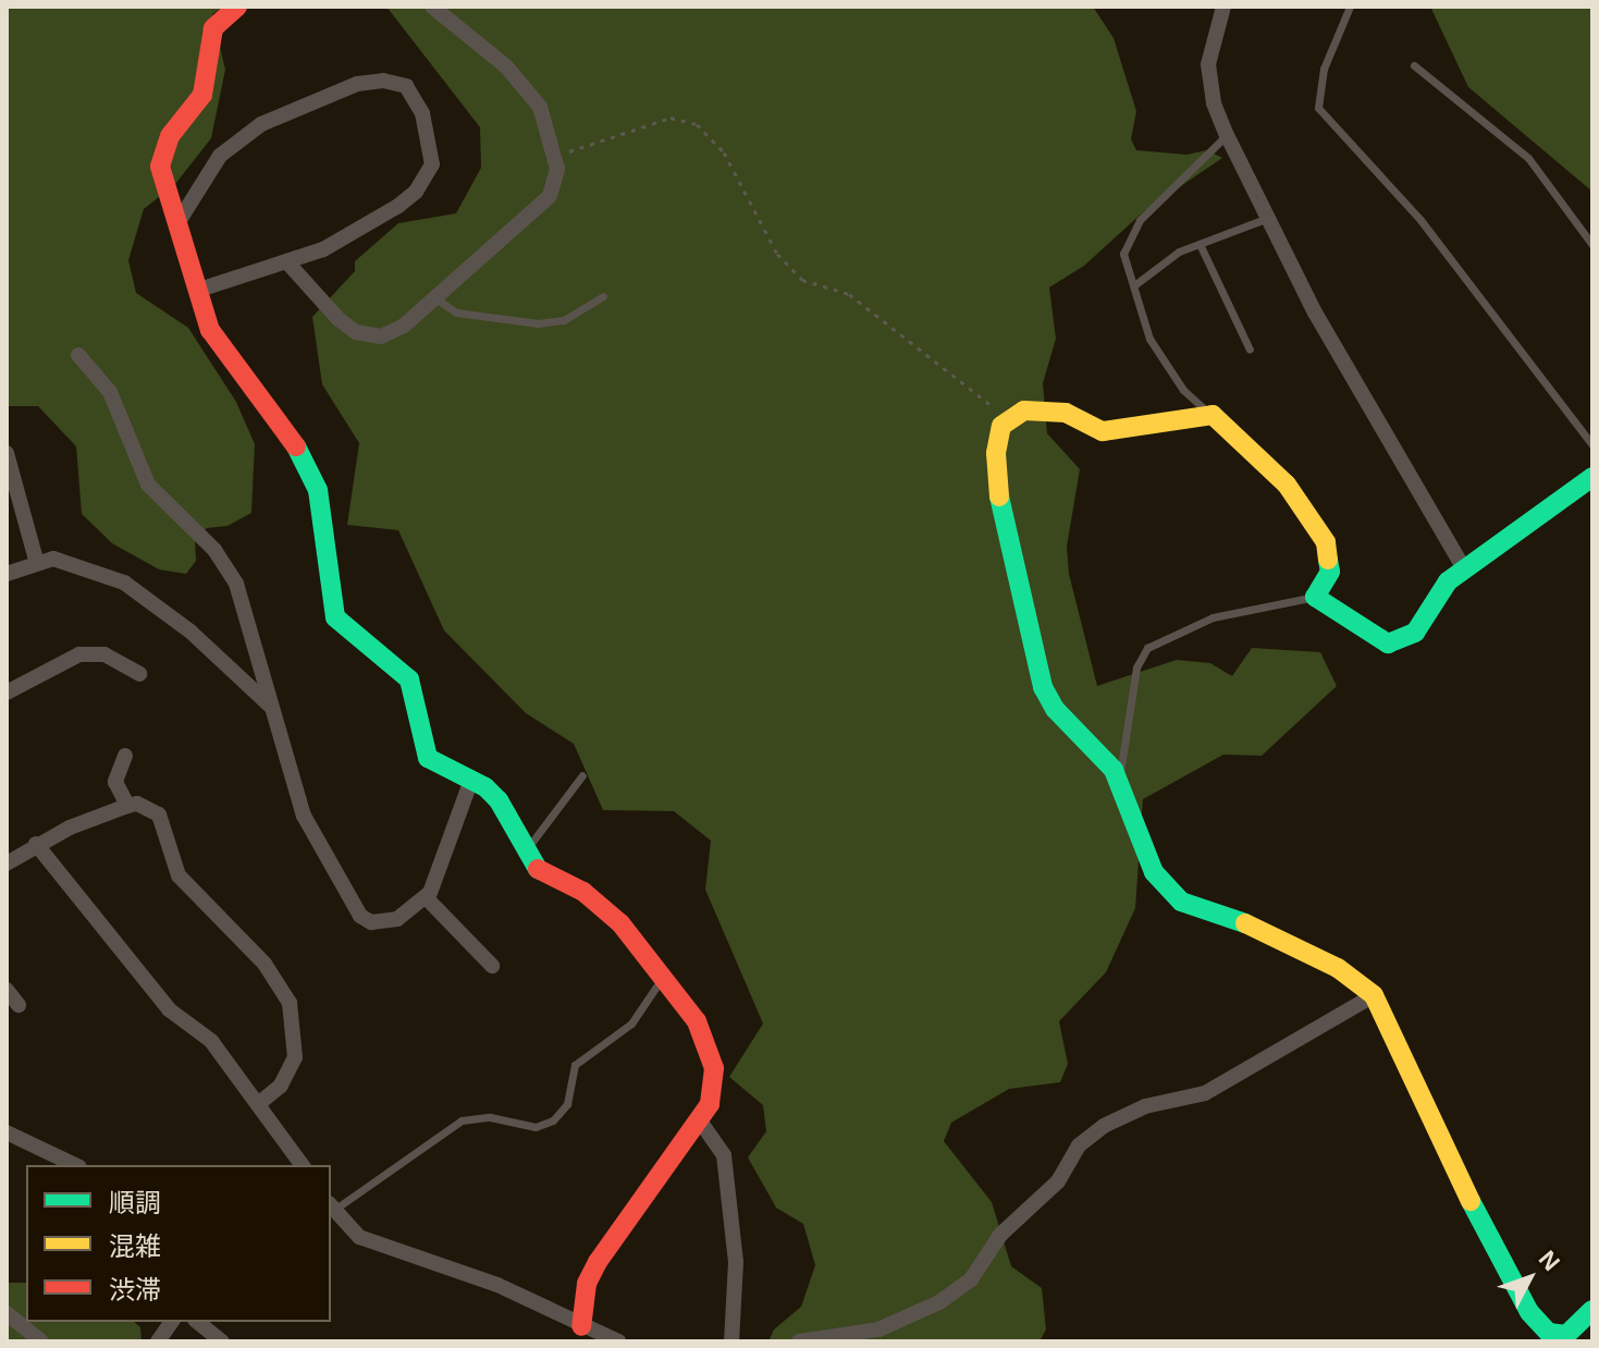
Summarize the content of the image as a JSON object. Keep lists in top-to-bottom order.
{
  "legend": ["順調", "混雑", "渋滞"],
  "north": "top right"
}
